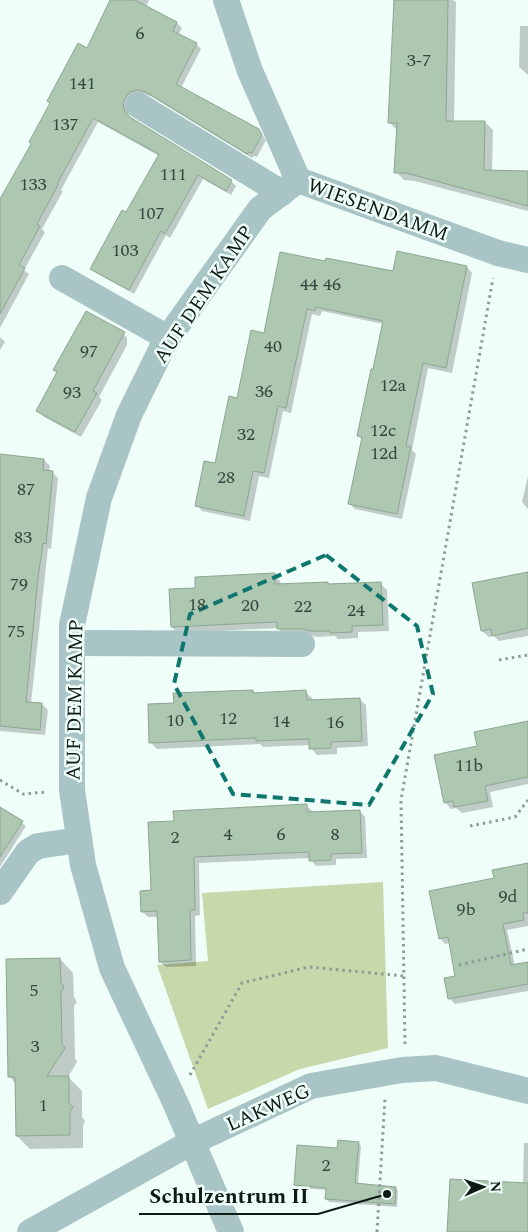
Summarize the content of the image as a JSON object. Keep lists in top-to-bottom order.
{
  "streets": {
    "street": ["WIESENDAMM", "AUF DEM KAMP", "LAKWEG"]
  },
  "crossings": [
    ["WIESENDAMM", "AUF DEM KAMP"],
    ["AUF DEM KAMP", "LAKWEG"]
  ],
  "places": ["Schulzentrum II"],
  "house_numbers": [
    "6",
    "3-7",
    "141",
    "137",
    "111",
    "133",
    "107",
    "103",
    "44",
    "46",
    "40",
    "97",
    "12a",
    "36",
    "93",
    "12c",
    "32",
    "12d",
    "28",
    "87",
    "83",
    "79",
    "18",
    "20",
    "22",
    "24",
    "75",
    "12",
    "10",
    "14",
    "16",
    "11b",
    "4",
    "6",
    "8",
    "2",
    "9d",
    "9b",
    "5",
    "3",
    "1",
    "2"
  ],
  "north": "right"
}
